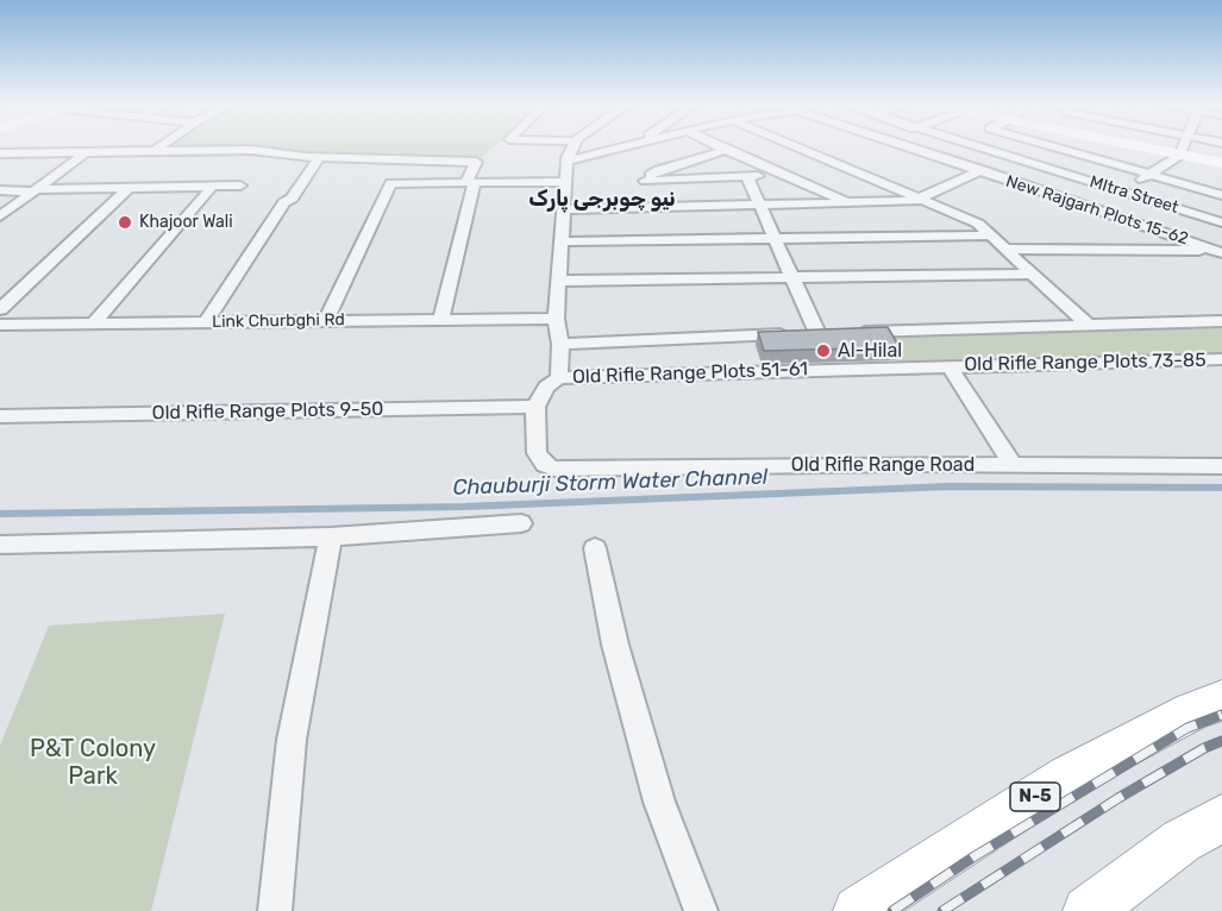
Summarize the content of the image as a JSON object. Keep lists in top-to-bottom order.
{
  "streets": {
    "main road": ["N-5"],
    "street": [
      "MItra Street",
      "New Rajgarh Plots 15-62",
      "Link Churbghi Rd",
      "Old Rifle Range Plots 73-85",
      "Old Rifle Range Plots 51-61",
      "Old Rifle Range Plots 9-50",
      "Old Rifle Range Road"
    ]
  },
  "crossings": [
    ["Old Rifle Range Plots 73-85", "Old Rifle Range Plots 51-61"],
    ["Old Rifle Range Plots 9-50", "Old Rifle Range Road"]
  ],
  "districts": ["نیو چوبرجی پارک"],
  "water": ["Chauburji Storm Water Channel"],
  "parks": ["P&T Colony Park"],
  "places": ["Khajoor Wali", "Al-Hilal"]
}
